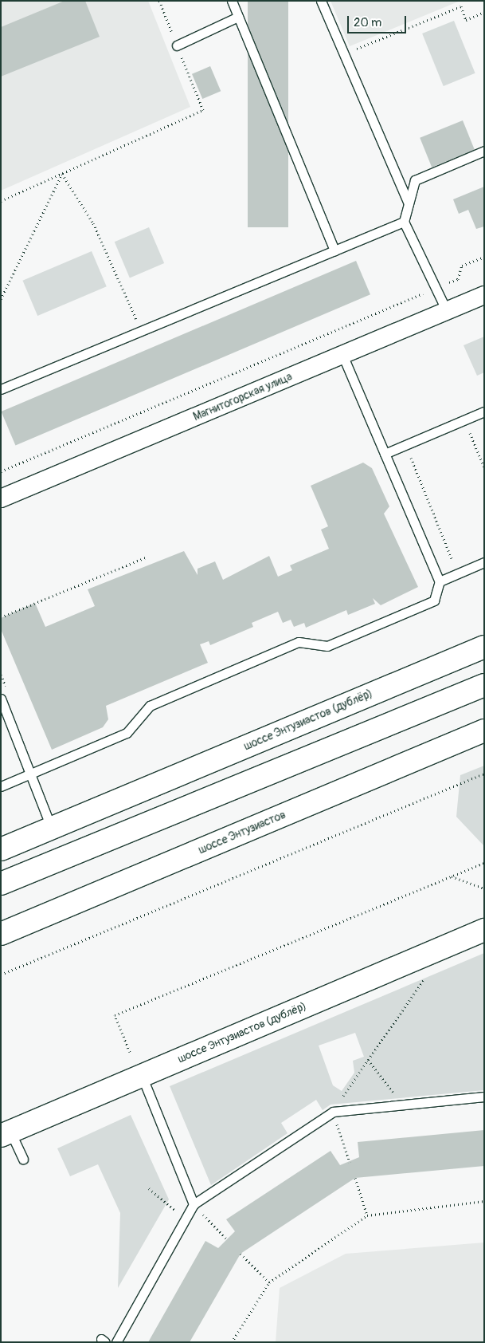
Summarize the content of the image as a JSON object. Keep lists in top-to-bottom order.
{
  "streets": {
    "main road": ["шоссе Энтузиастов (дублёр)", "шоссе Энтузиастов"],
    "street": ["Магнитогорская улица"]
  },
  "scale_bar": "20 m"
}
